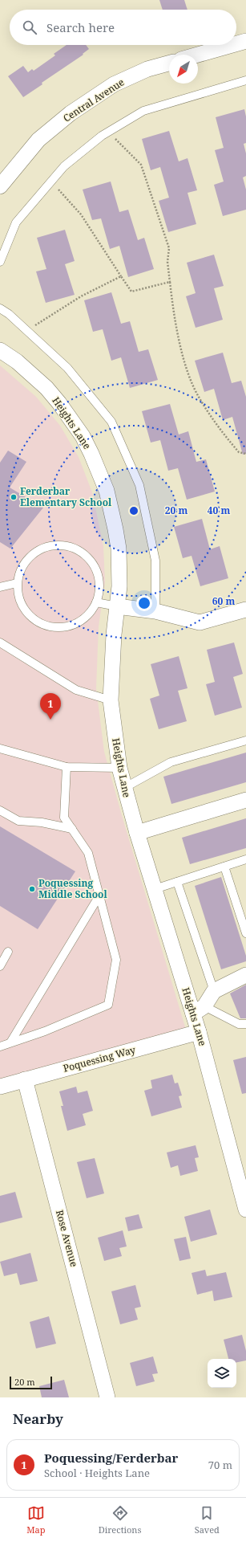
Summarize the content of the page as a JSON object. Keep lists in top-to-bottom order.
{
  "streets": {
    "street": [
      "Central Avenue",
      "Heights Lane",
      "Poquessing Way",
      "Rose Avenue"
    ]
  },
  "crossings": [
    ["Heights Lane", "Poquessing Way"],
    ["Poquessing Way", "Rose Avenue"]
  ],
  "places": ["Ferderbar Elementary School", "Poquessing Middle School"],
  "scale_bar": "20 m",
  "north": "bottom left",
  "page": {
    "search": "Search here",
    "pins": "1",
    "scale": "20 m",
    "heading": "Nearby",
    "list": [
      {
        "mark": "1",
        "name": "Poquessing/Ferderbar",
        "note": "School · Heights Lane",
        "value": "70 m"
      }
    ],
    "nav": ["Map", "Directions", "Saved"]
  },
  "rings": ["20 m", "40 m", "60 m"]
}
